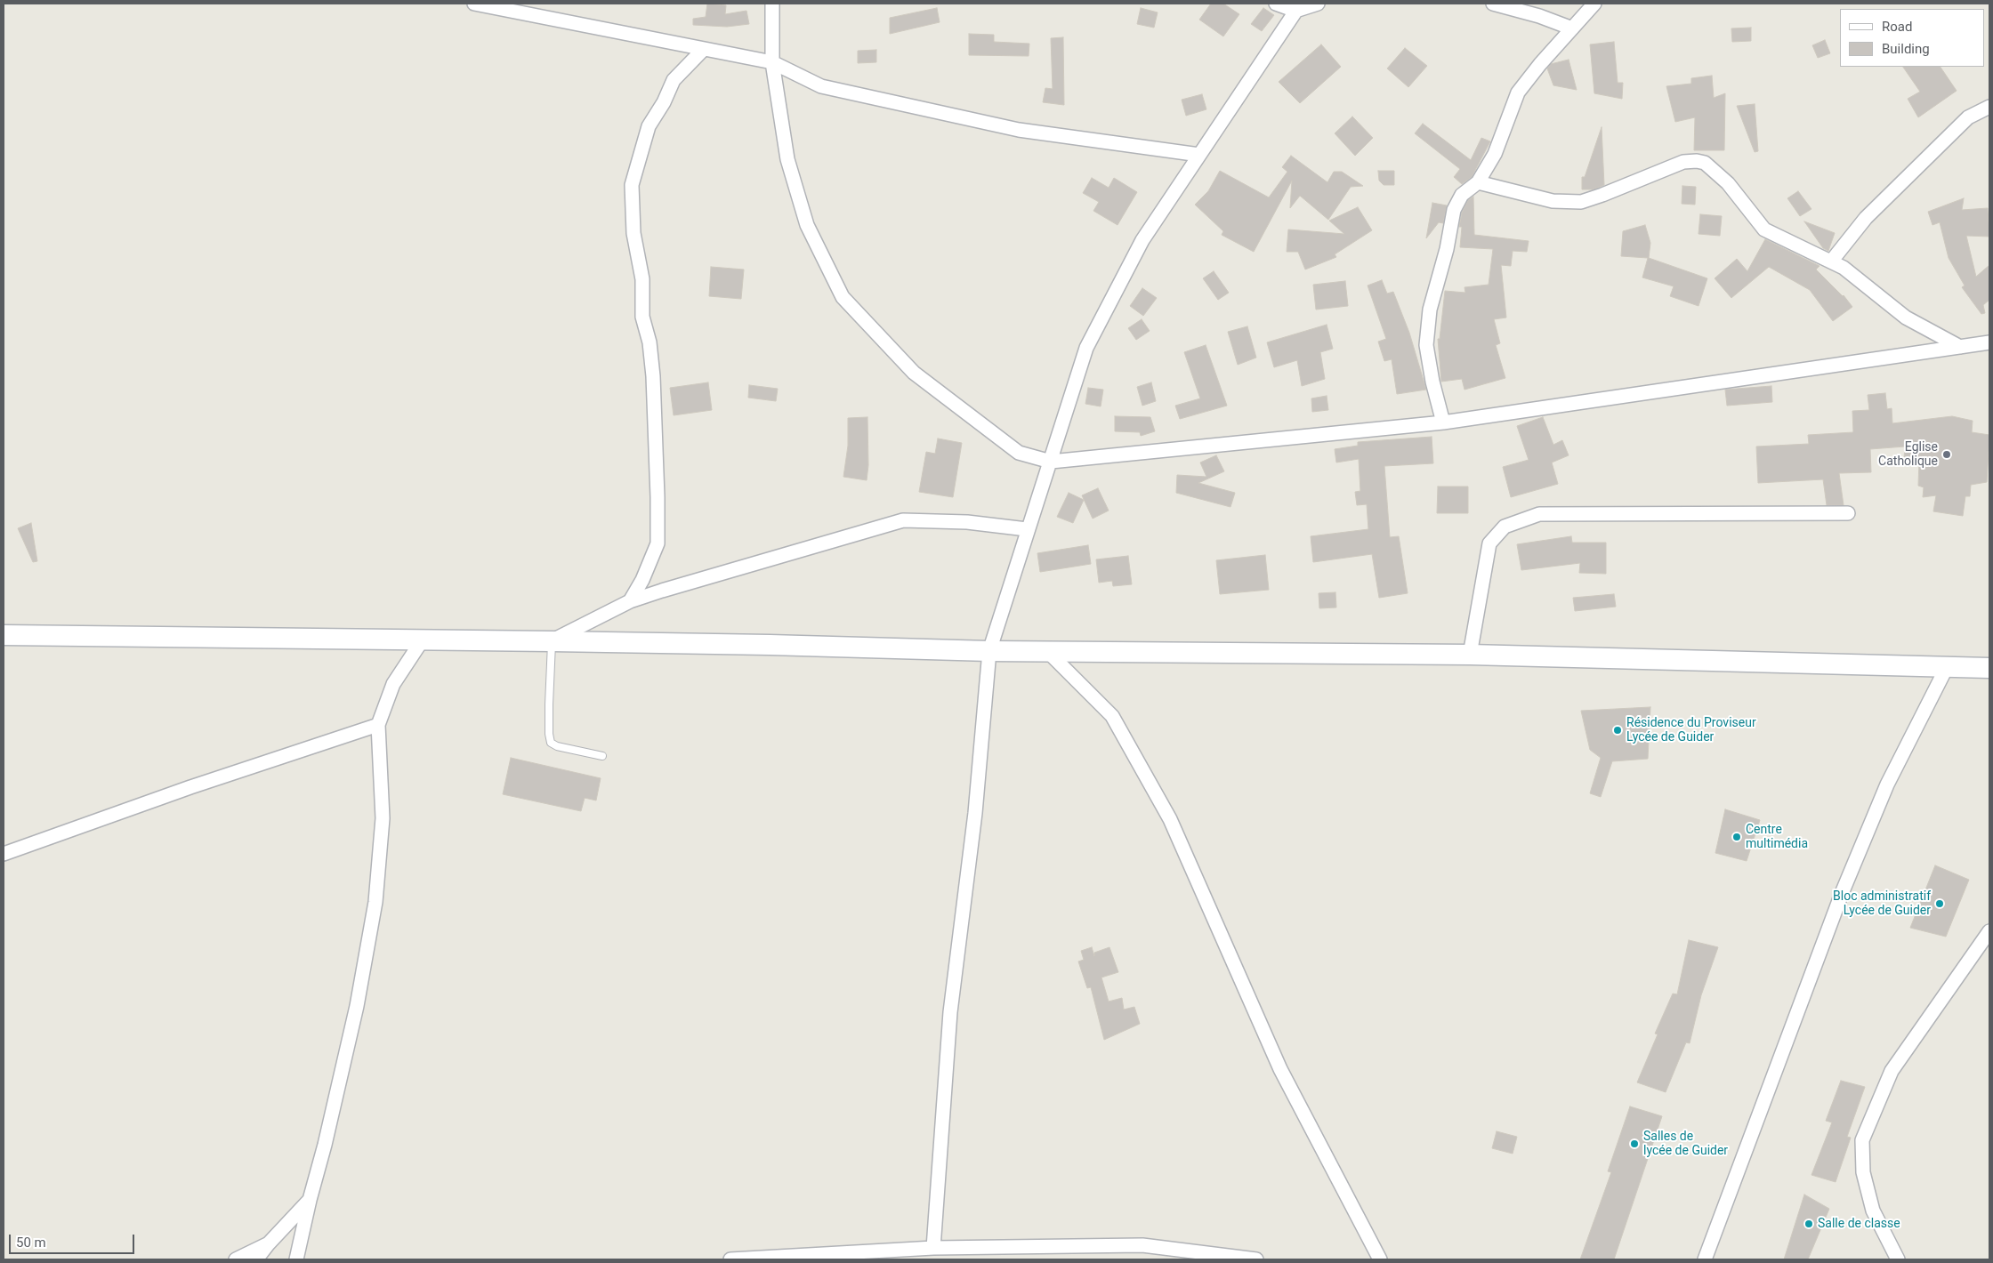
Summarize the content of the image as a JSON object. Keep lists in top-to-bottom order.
{
  "places": [
    "Eglise Catholique",
    "Résidence du Proviseur Lycée de Guider",
    "Centre multimédia",
    "Bloc administratif Lycée de Guider",
    "Salles de lycée de Guider",
    "Salle de classe"
  ],
  "legend": ["Road", "Building"],
  "scale_bar": "50 m"
}
